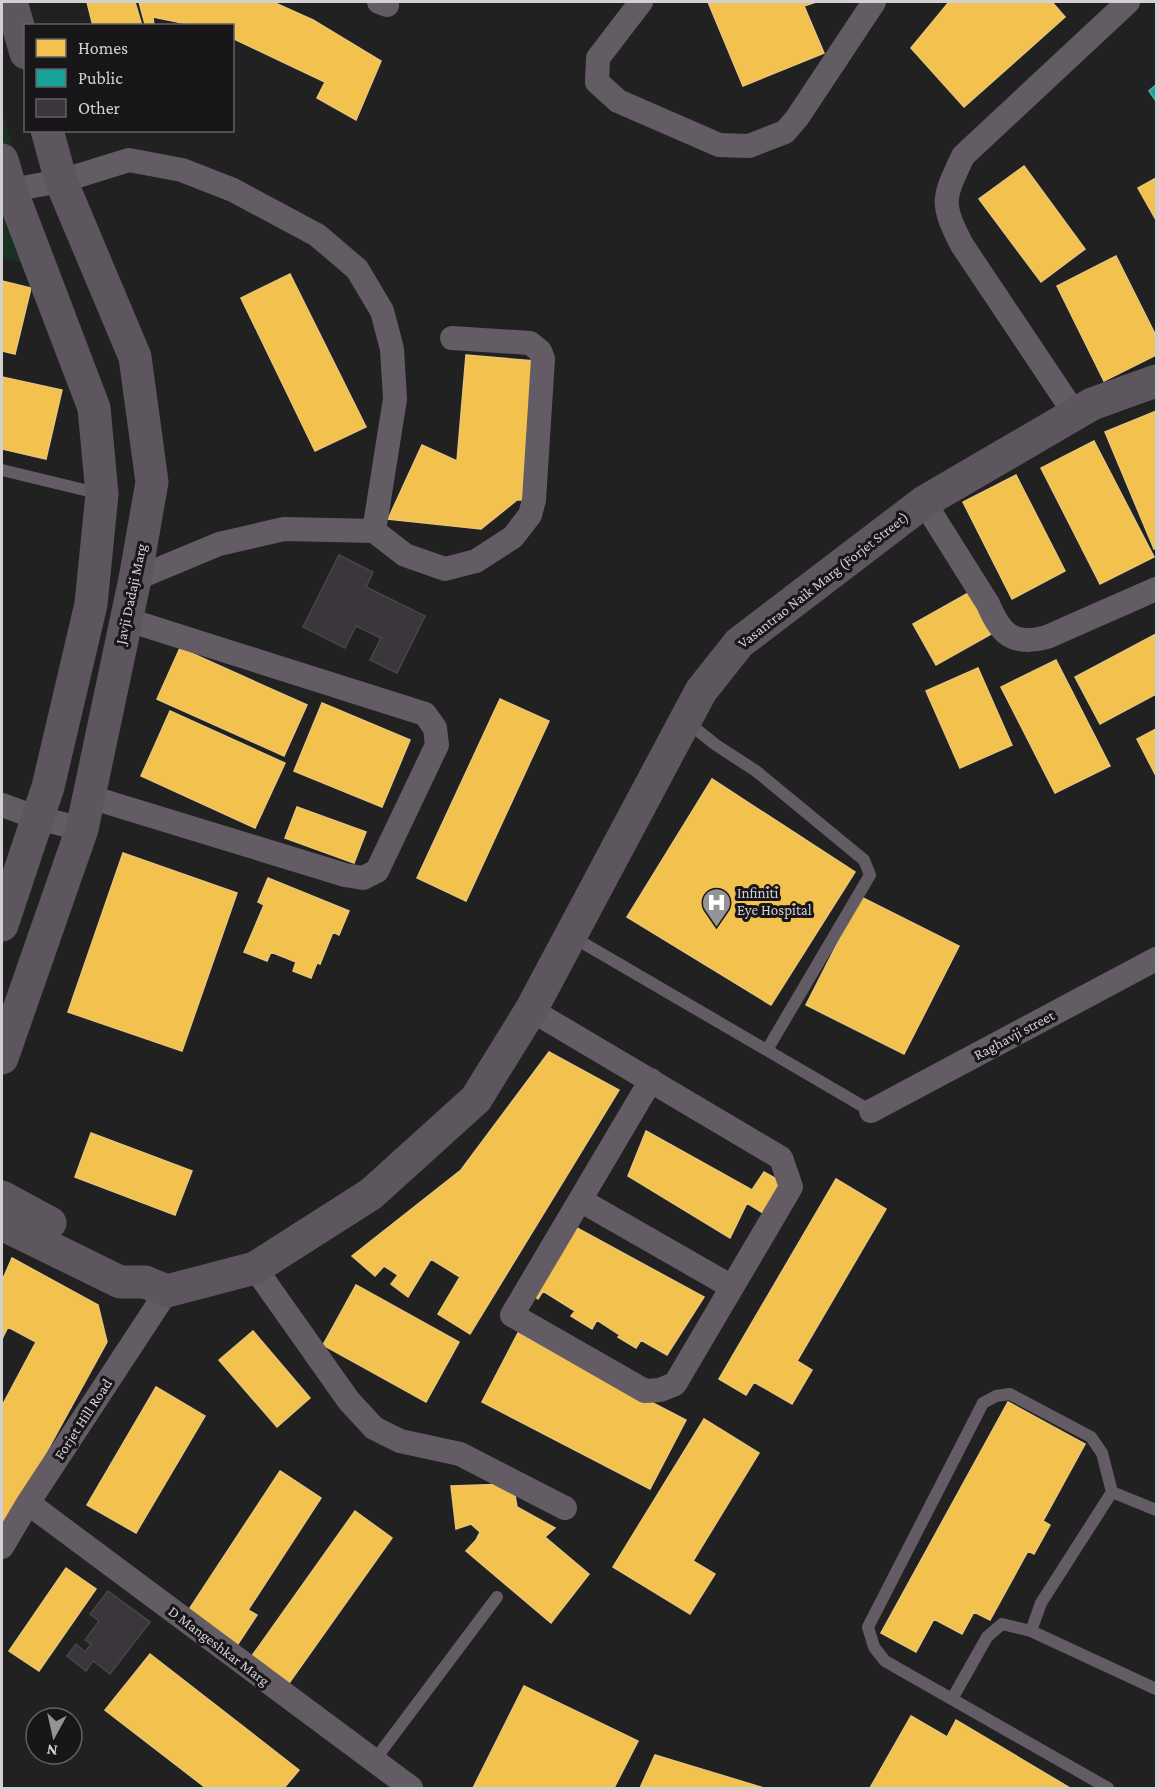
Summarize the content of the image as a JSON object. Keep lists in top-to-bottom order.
{
  "streets": {
    "main road": ["Vasantrao Naik Marg (Forjet Street)", "Javji Dadaji Marg"],
    "street": ["Raghavji street", "Forjet Hill Road", "D Mangeshkar Marg"]
  },
  "crossings": [
    ["Vasantrao Naik Marg (Forjet Street)", "Forjet Hill Road"],
    ["Forjet Hill Road", "D Mangeshkar Marg"]
  ],
  "places": {
    "hospital": ["Infiniti Eye Hospital"]
  },
  "legend": ["Homes", "Public", "Other"],
  "north": "bottom"
}
